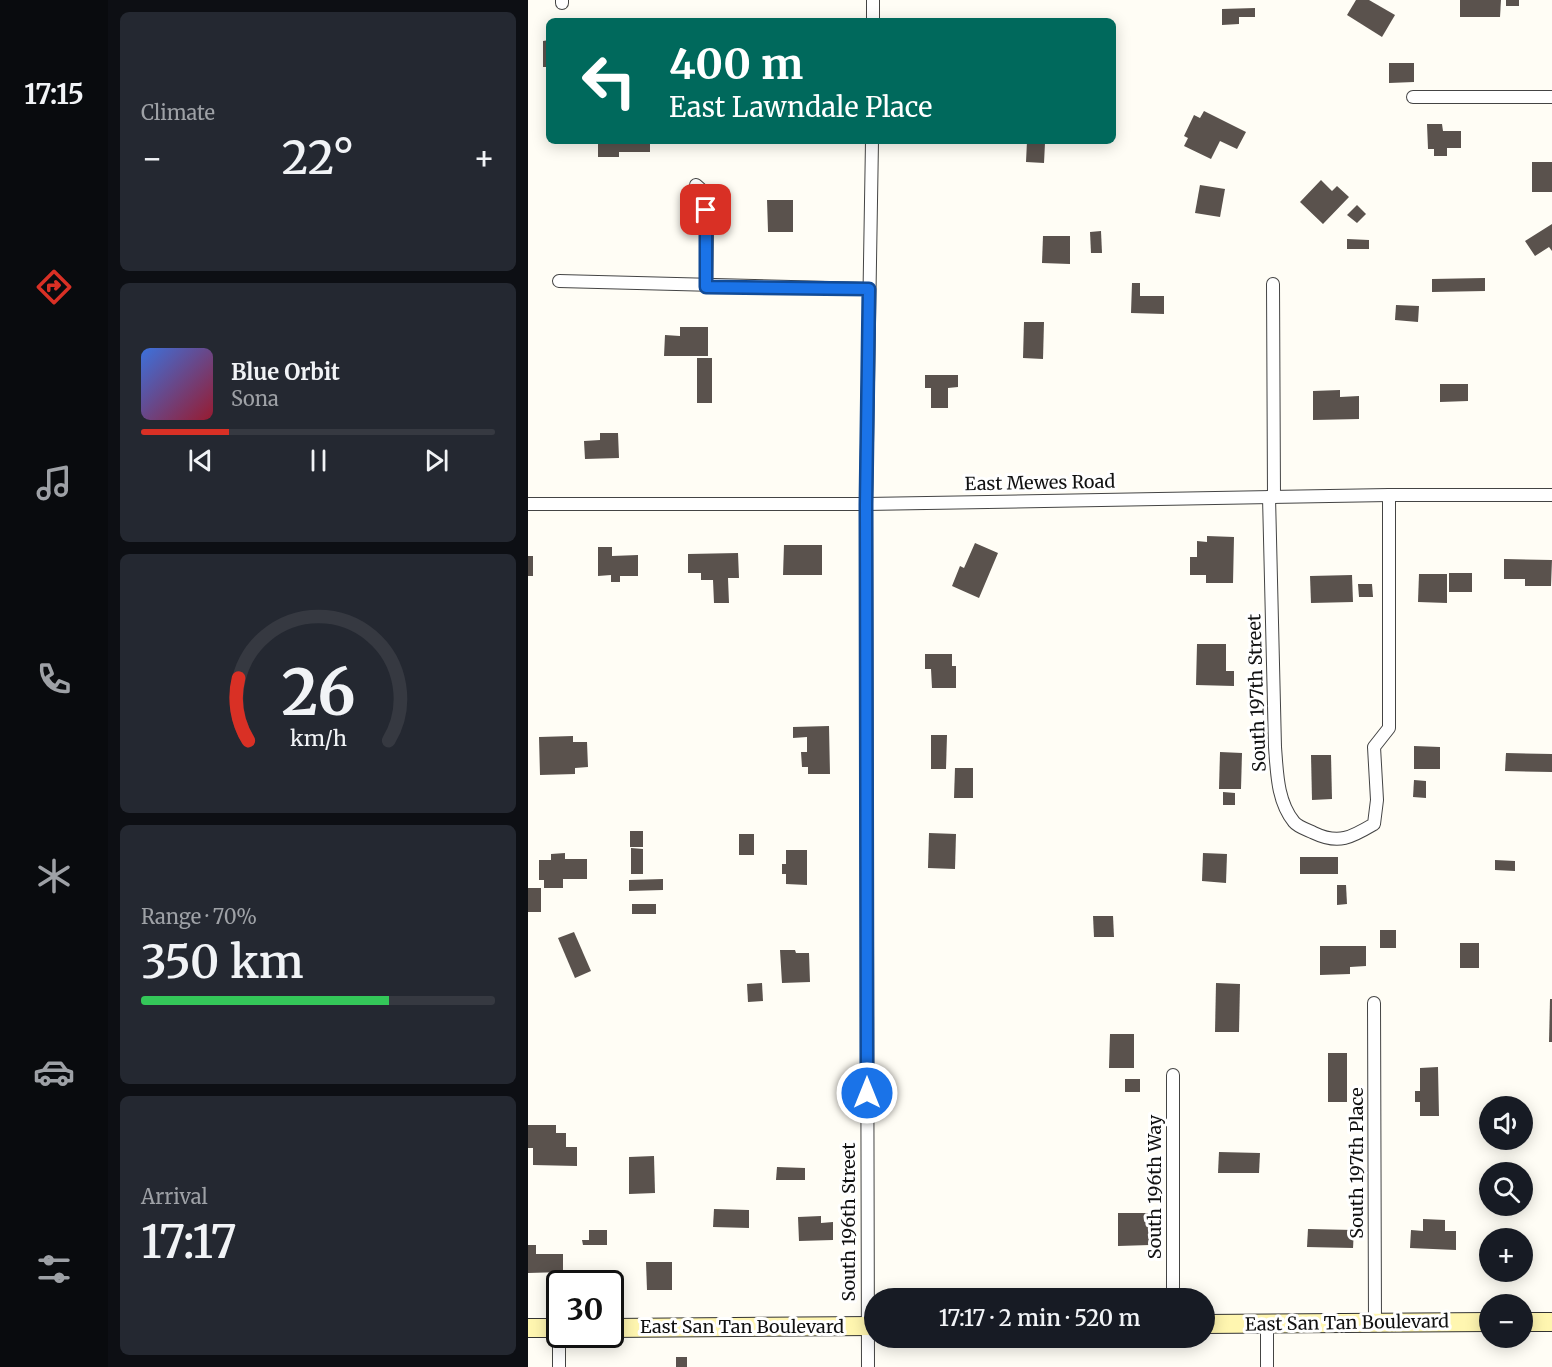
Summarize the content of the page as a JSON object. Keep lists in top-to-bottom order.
{
  "streets": {
    "street": [
      "East Mewes Road",
      "South 197th Street",
      "South 197th Place",
      "South 196th Way",
      "South 196th Street",
      "East San Tan Boulevard"
    ]
  },
  "crossings": [
    ["East Mewes Road", "South 197th Street"],
    ["East Mewes Road", "South 196th Street"],
    ["South 197th Place", "East San Tan Boulevard"]
  ],
  "page": {
    "tabs": "17:15",
    "tile": [
      "Climate",
      ["Range · 70%", "350 km"],
      ["Arrival", "17:17"]
    ],
    "turn": ["400 m", "East Lawndale Place"],
    "heat": ["−", "22°", "+"],
    "song": ["Blue Orbit", "Sona"],
    "map_buttons": ["+", "−"],
    "limit": "30",
    "trip": "17:17 · 2 min · 520 m",
    "gauge": ["26", "km/h"]
  }
}
